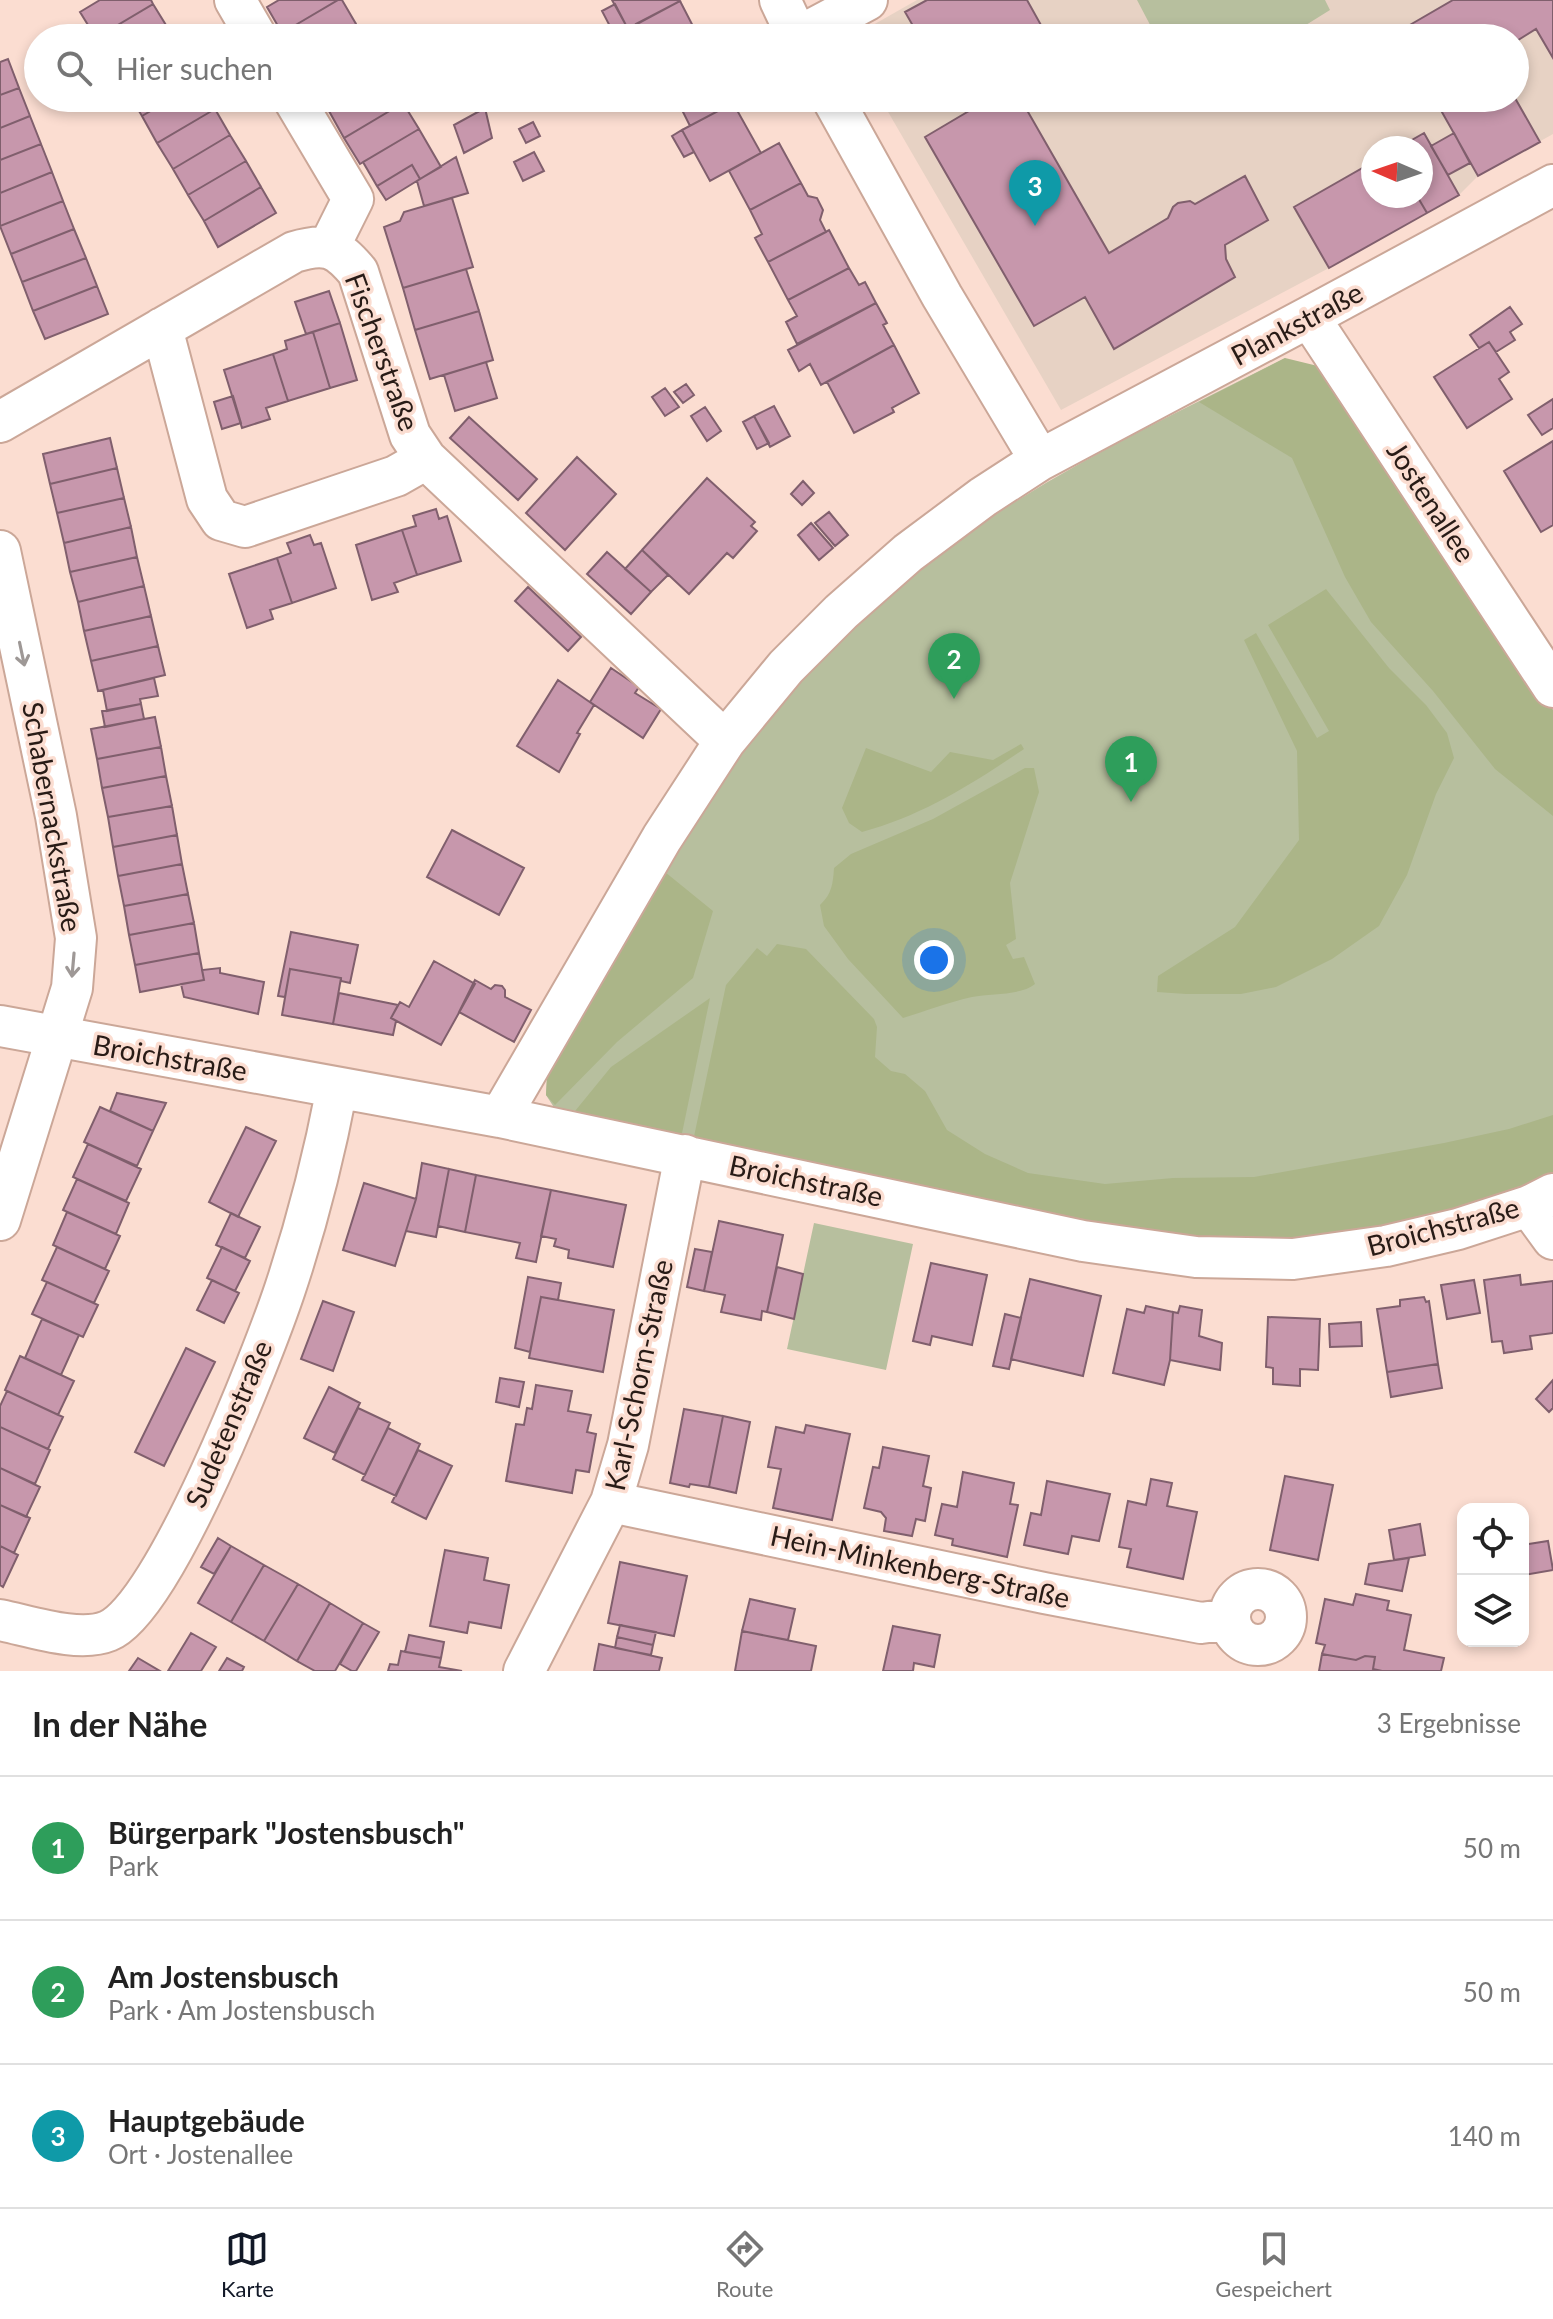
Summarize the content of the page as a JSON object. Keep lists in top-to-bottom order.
{
  "streets": {
    "street": [
      "Plankstraße",
      "Fischerstraße",
      "Jostenallee",
      "Schabernackstraße",
      "Broichstraße",
      "Karl-Schorn-Straße",
      "Sudetenstraße",
      "Hein-Minkenberg-Straße"
    ]
  },
  "crossings": [
    ["Plankstraße", "Fischerstraße"],
    ["Plankstraße", "Jostenallee"],
    ["Plankstraße", "Broichstraße"],
    ["Schabernackstraße", "Broichstraße"],
    ["Broichstraße", "Karl-Schorn-Straße"],
    ["Broichstraße", "Sudetenstraße"],
    ["Karl-Schorn-Straße", "Hein-Minkenberg-Straße"]
  ],
  "one_way": ["Schabernackstraße"],
  "north": "left",
  "page": {
    "search": "Hier suchen",
    "pins": ["3", "2", "1"],
    "heading": ["In der Nähe", "3 Ergebnisse"],
    "list": [
      {
        "mark": "1",
        "name": "Bürgerpark \"Jostensbusch\"",
        "note": "Park",
        "value": "50 m"
      },
      {
        "mark": "2",
        "name": "Am Jostensbusch",
        "note": "Park · Am Jostensbusch",
        "value": "50 m"
      },
      {
        "mark": "3",
        "name": "Hauptgebäude",
        "note": "Ort · Jostenallee",
        "value": "140 m"
      }
    ],
    "nav": ["Karte", "Route", "Gespeichert"]
  }
}
